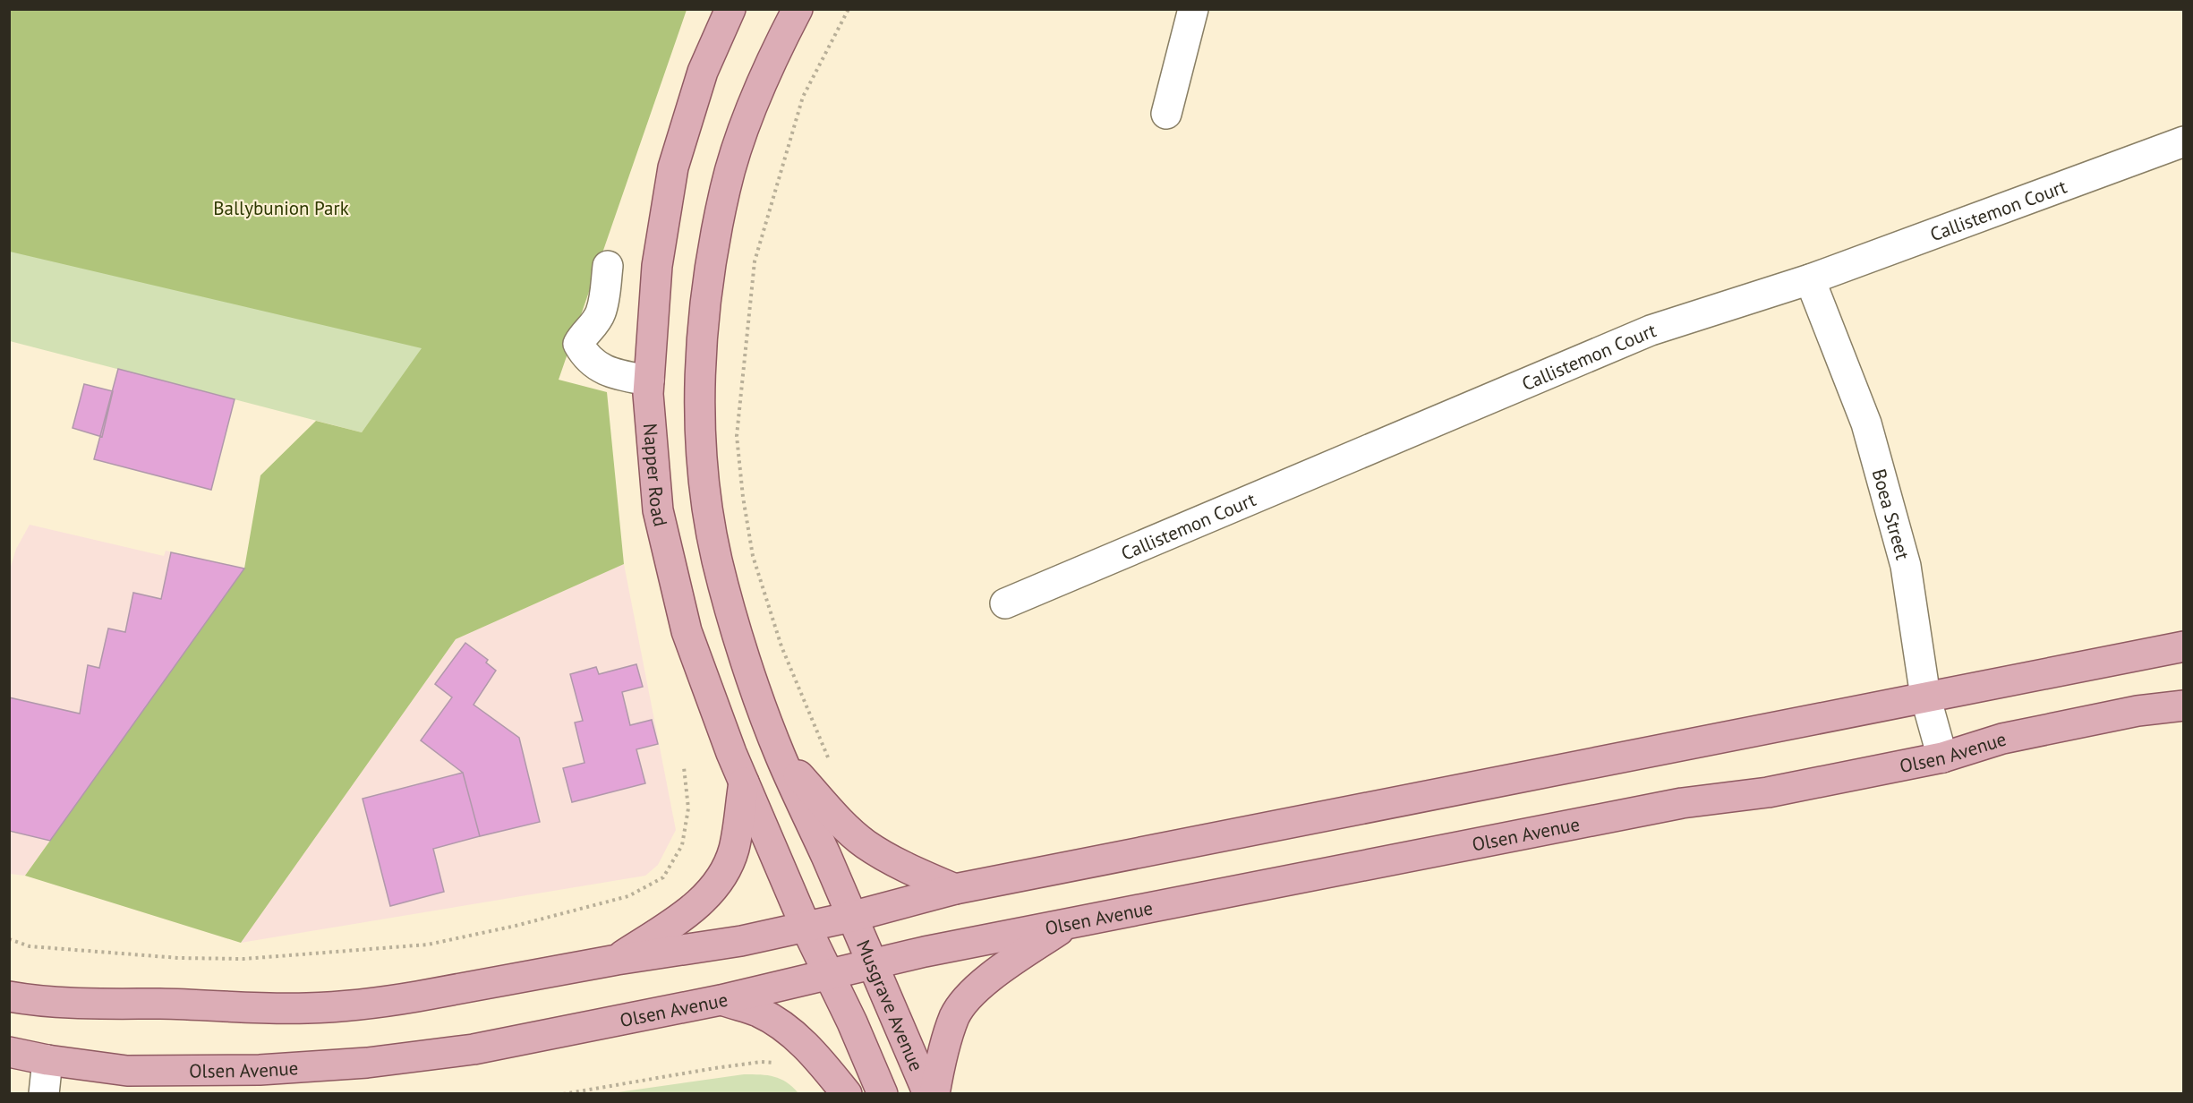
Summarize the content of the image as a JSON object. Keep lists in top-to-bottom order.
{
  "streets": {
    "main road": ["Napper Road", "Olsen Avenue", "Musgrave Avenue"],
    "street": ["Callistemon Court", "Boea Street"]
  },
  "crossings": [
    ["Callistemon Court", "Boea Street"],
    ["Boea Street", "Olsen Avenue"],
    ["Olsen Avenue", "Musgrave Avenue"]
  ],
  "parks": ["Ballybunion Park"]
}
